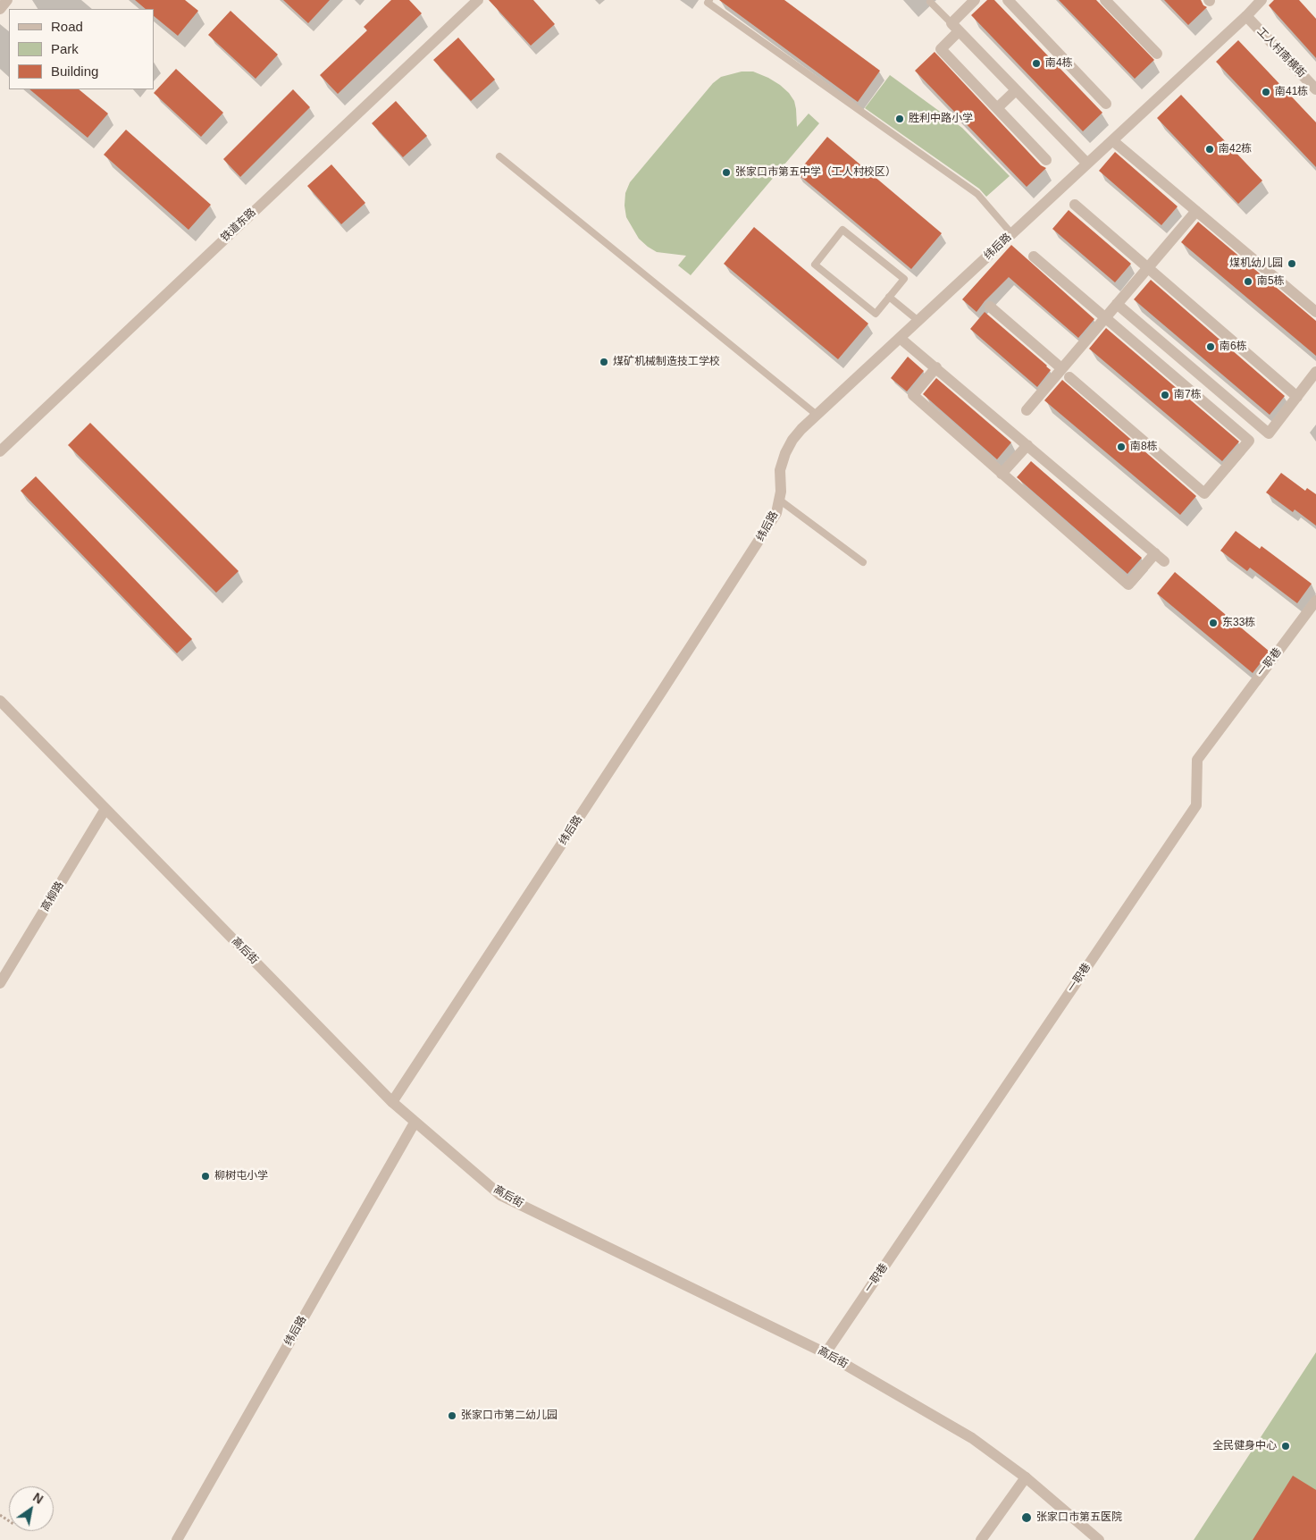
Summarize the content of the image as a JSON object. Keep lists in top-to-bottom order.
{
  "streets": {
    "street": [
      "工人村南横街",
      "铁道东路",
      "纬后路",
      "一职巷",
      "高柳路",
      "高后街"
    ]
  },
  "crossings": [
    ["工人村南横街", "纬后路"],
    ["纬后路", "高后街"],
    ["一职巷", "高后街"],
    ["高柳路", "高后街"]
  ],
  "places": [
    "南4栋",
    "南41栋",
    "胜利中路小学",
    "南42栋",
    "张家口市第五中学（工人村校区）",
    "煤机幼儿园",
    "南5栋",
    "南6栋",
    "煤矿机械制造技工学校",
    "南7栋",
    "南8栋",
    "东33栋",
    "柳树屯小学",
    "张家口市第二幼儿园",
    "全民健身中心",
    "张家口市第五医院"
  ],
  "legend": ["Road", "Park", "Building"],
  "north": "top right"
}
